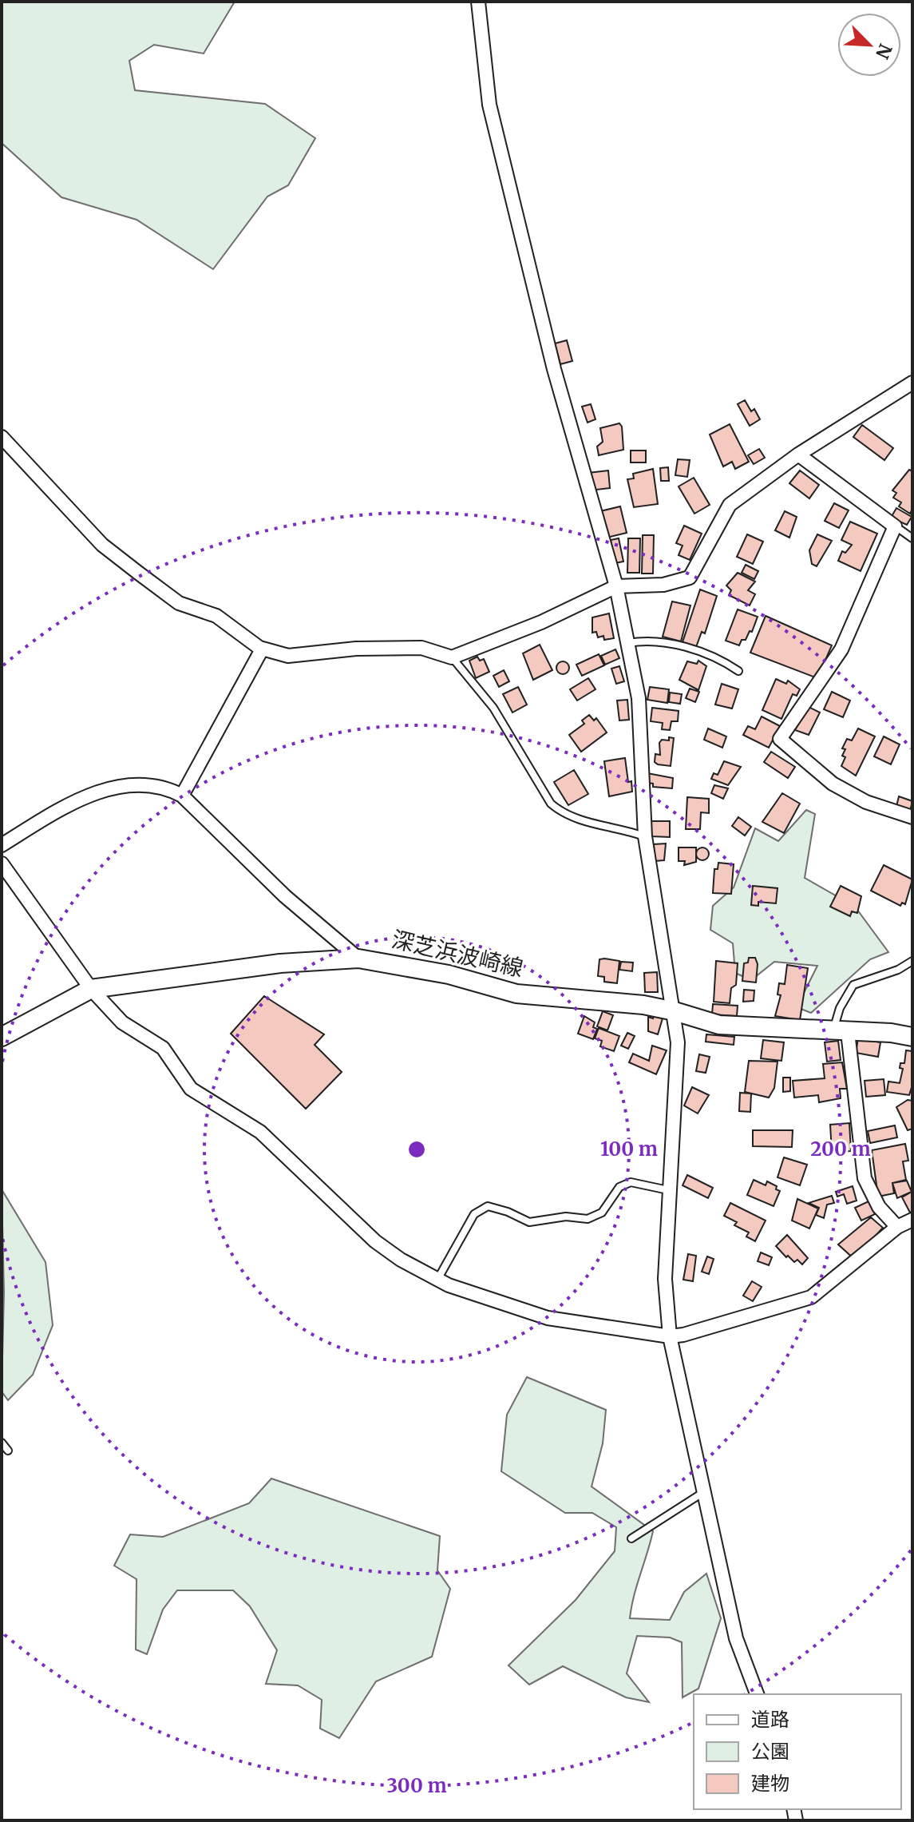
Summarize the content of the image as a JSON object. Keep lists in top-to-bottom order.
{
  "streets": {
    "main road": ["深芝浜波崎線"]
  },
  "legend": ["道路", "公園", "建物"],
  "north": "bottom right",
  "rings": ["100 m", "200 m", "300 m"]
}
